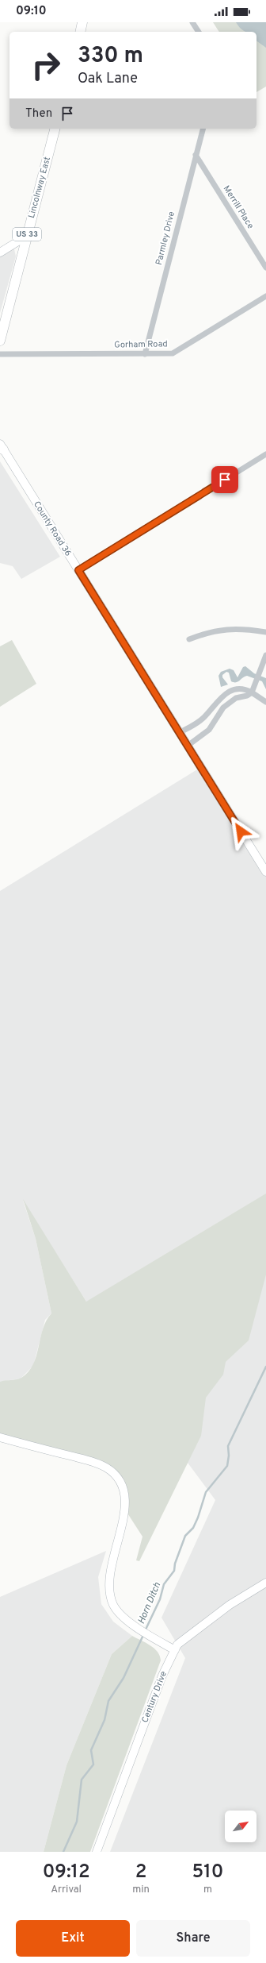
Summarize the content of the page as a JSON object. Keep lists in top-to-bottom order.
{
  "streets": {
    "highway": ["Lincolnway East", "US 33"],
    "street": [
      "Merrill Place",
      "Parmley Drive",
      "Gorham Road",
      "County Road 36",
      "Century Drive"
    ]
  },
  "crossings": [
    ["Merrill Place", "Parmley Drive"],
    ["Parmley Drive", "Gorham Road"]
  ],
  "water": ["Horn Ditch"],
  "north": "top right",
  "page": {
    "status": "09:10",
    "turn": ["330 m", "Oak Lane"],
    "then": "Then",
    "eta": [
      "09:12",
      "Arrival",
      "2",
      "min",
      "510",
      "m"
    ],
    "buttons": ["Exit", "Share"]
  }
}
